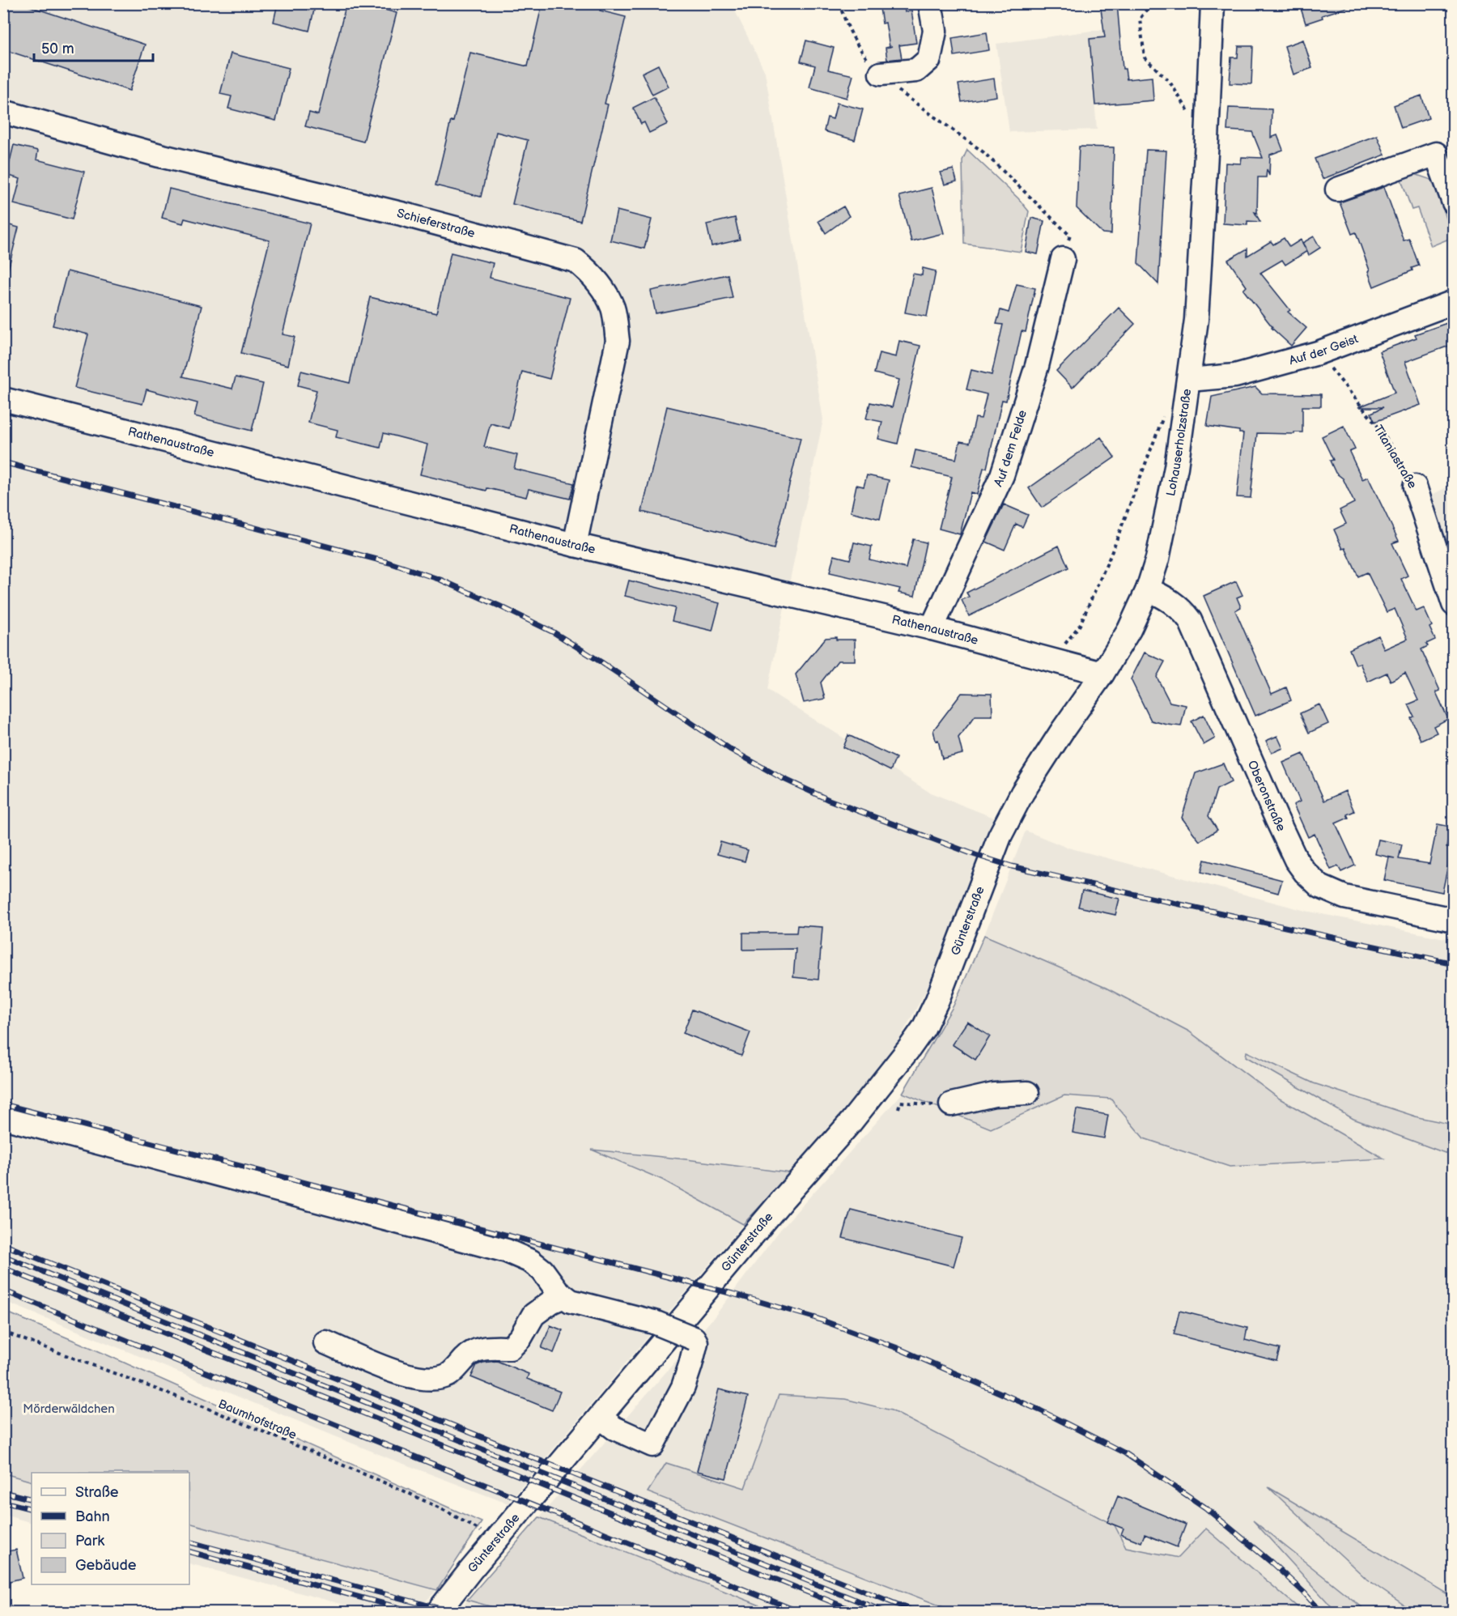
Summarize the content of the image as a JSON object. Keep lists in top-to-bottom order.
{
  "streets": {
    "street": [
      "Schieferstraße",
      "Auf der Geist",
      "Rathenaustraße",
      "Lohauserholzstraße",
      "Auf dem Felde",
      "Titaniastraße",
      "Oberonstraße",
      "Günterstraße"
    ],
    "path": ["Baumhofstraße"]
  },
  "crossings": [
    ["Schieferstraße", "Rathenaustraße"],
    ["Auf der Geist", "Lohauserholzstraße"],
    ["Auf der Geist", "Titaniastraße"],
    ["Rathenaustraße", "Lohauserholzstraße"],
    ["Rathenaustraße", "Auf dem Felde"],
    ["Lohauserholzstraße", "Oberonstraße"],
    ["Lohauserholzstraße", "Günterstraße"],
    ["Günterstraße", "Baumhofstraße"]
  ],
  "parks": ["Mörderwäldchen"],
  "legend": [
    "Straße",
    "Bahn",
    "Park",
    "Gebäude"
  ],
  "scale_bar": "50 m"
}
